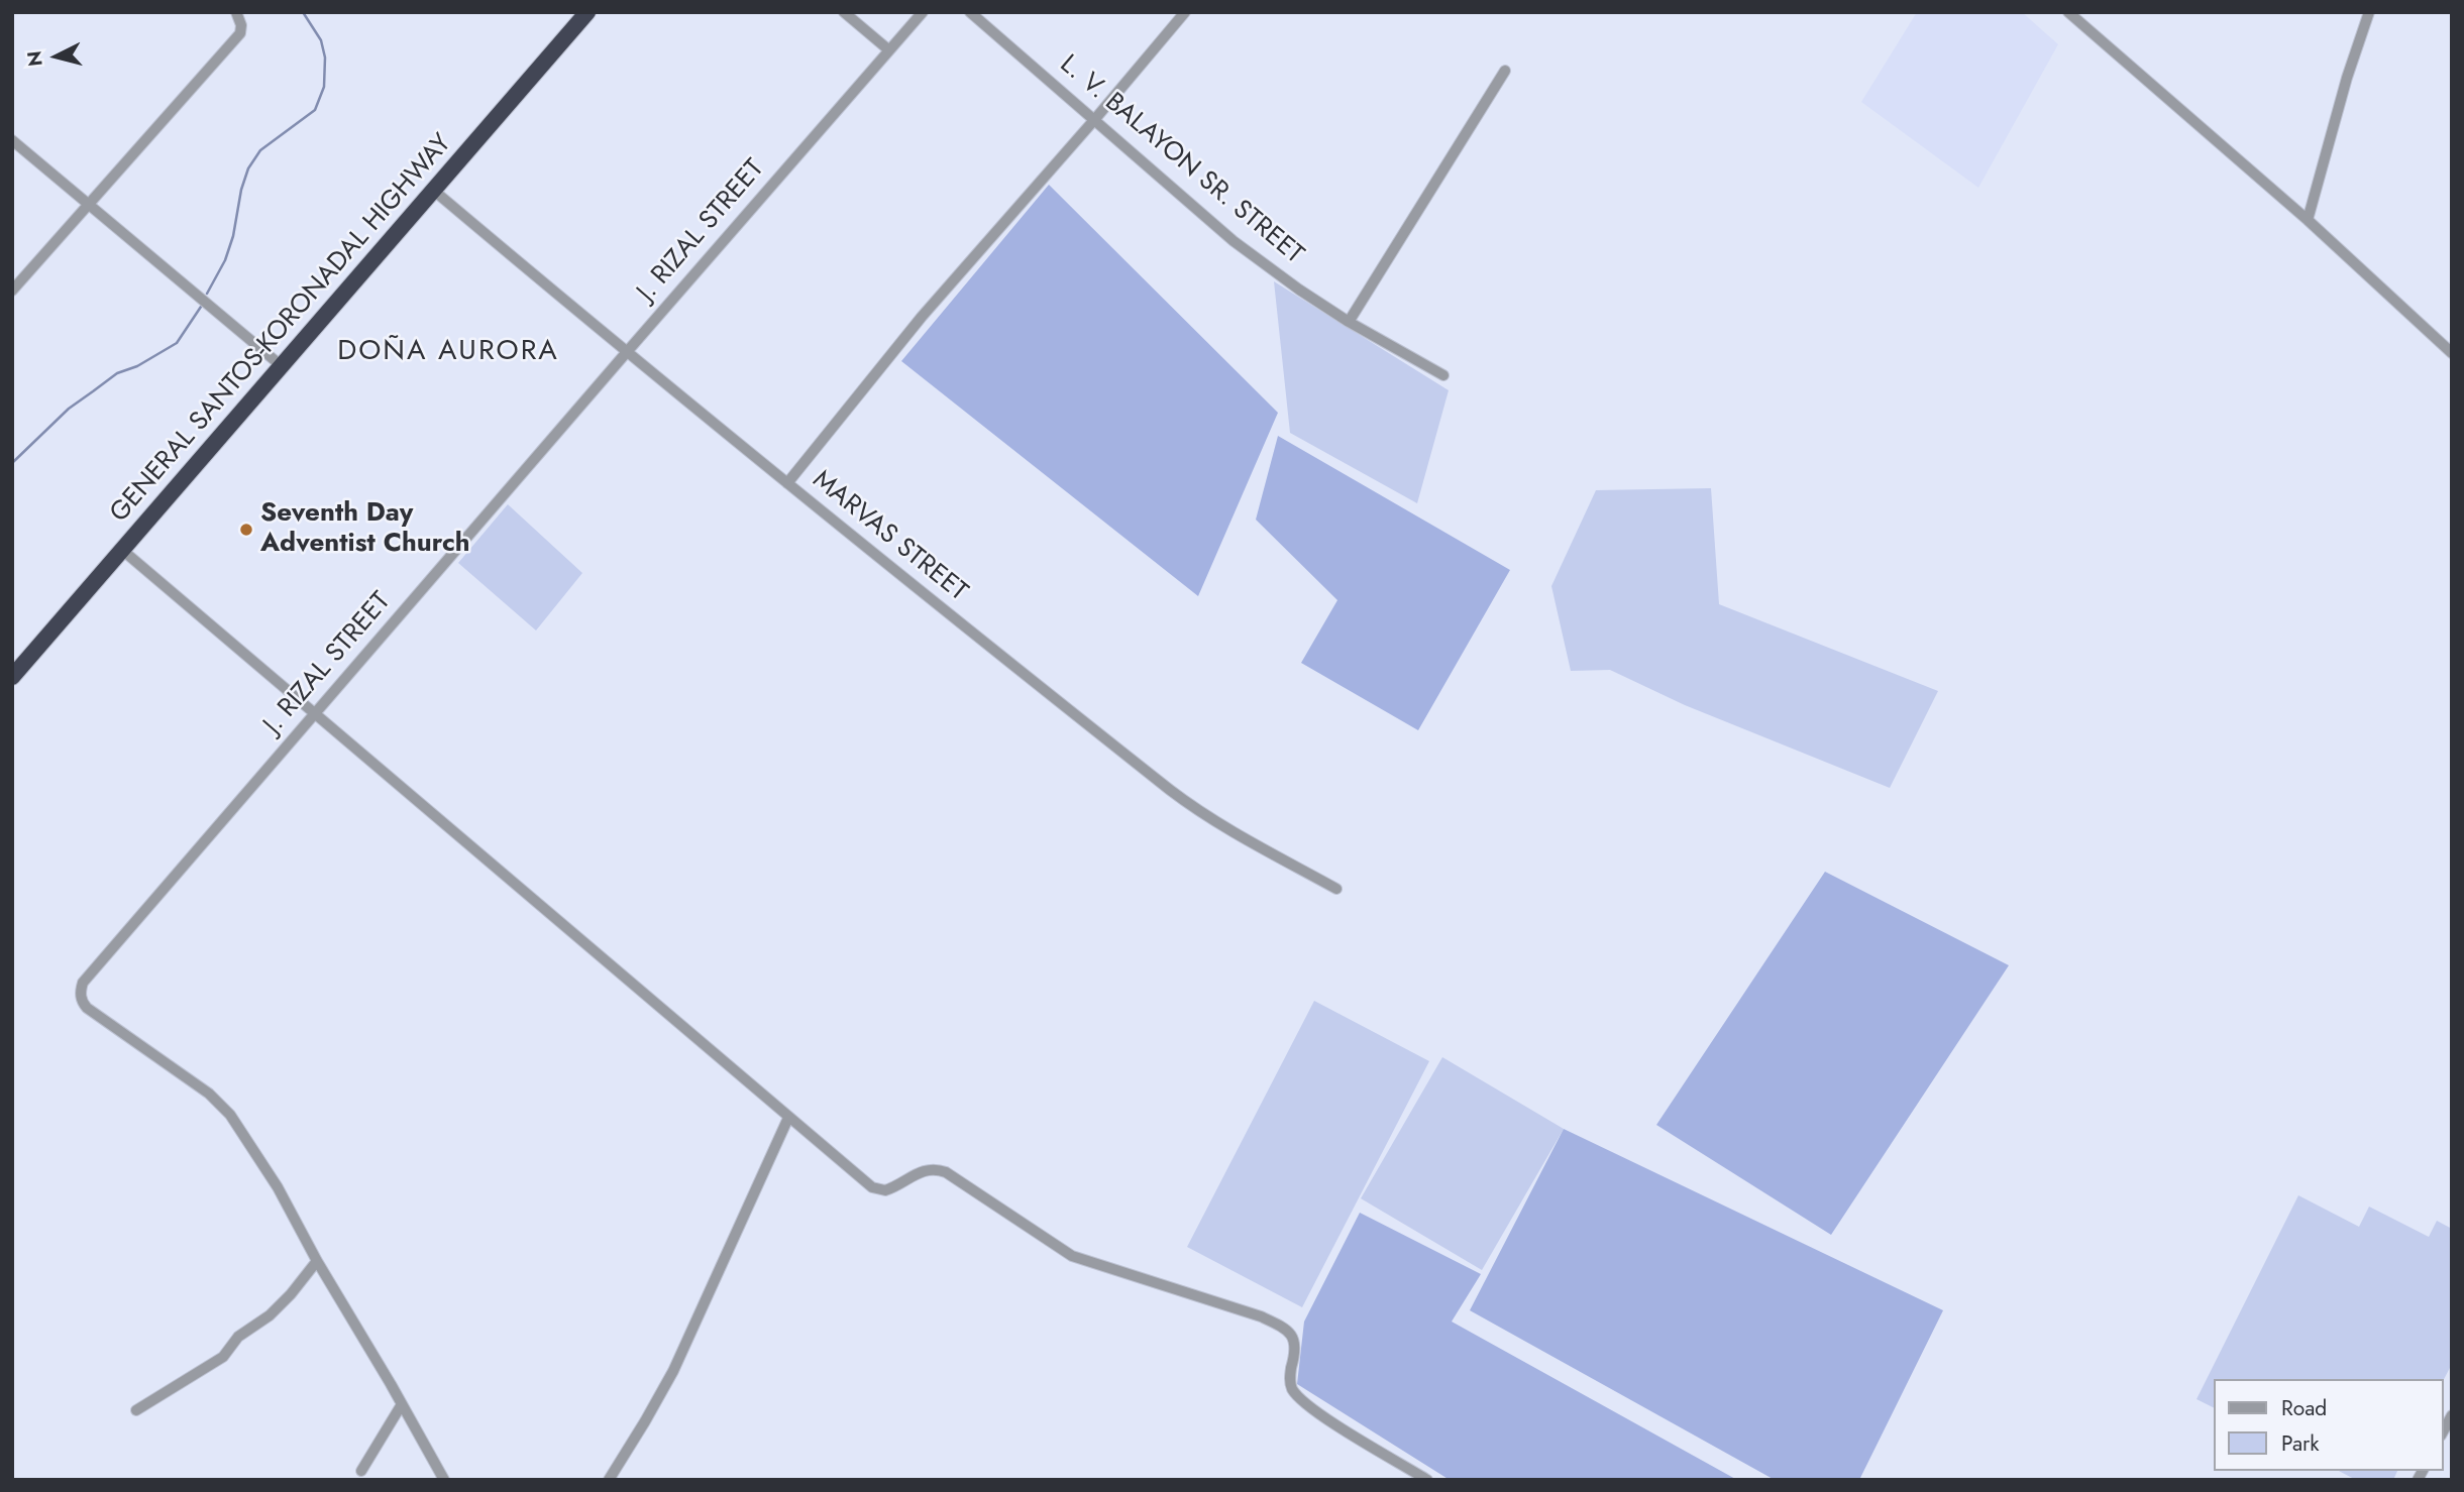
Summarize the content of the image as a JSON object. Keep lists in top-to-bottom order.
{
  "streets": {
    "highway": ["GENERAL SANTOS-KORONADAL HIGHWAY"],
    "street": ["L. V. BALAYON SR. STREET", "J. RIZAL STREET", "MARVAS STREET"]
  },
  "crossings": [
    ["J. RIZAL STREET", "MARVAS STREET"],
    ["GENERAL SANTOS-KORONADAL HIGHWAY", "MARVAS STREET"]
  ],
  "districts": ["DOÑA AURORA"],
  "places": ["Seventh Day Adventist Church"],
  "legend": ["Road", "Park"],
  "north": "left"
}
